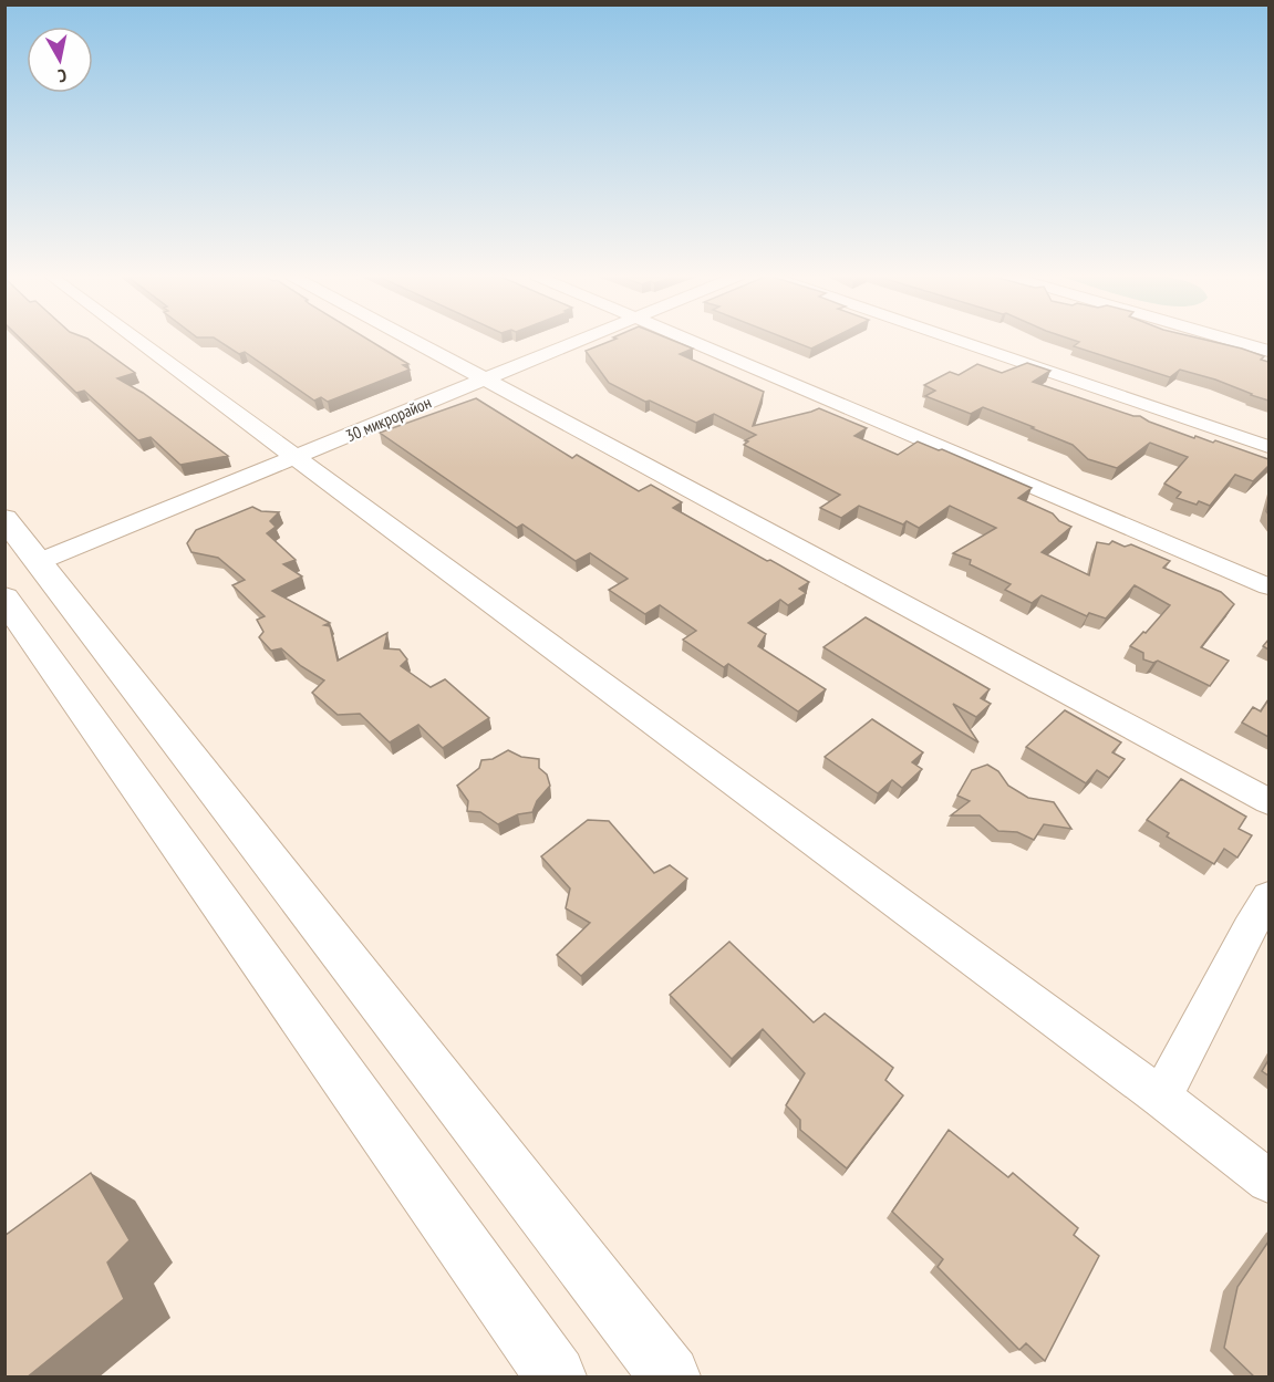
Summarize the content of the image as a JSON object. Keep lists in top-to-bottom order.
{
  "streets": {
    "street": ["30 микрорайон"]
  },
  "north": "bottom"
}
